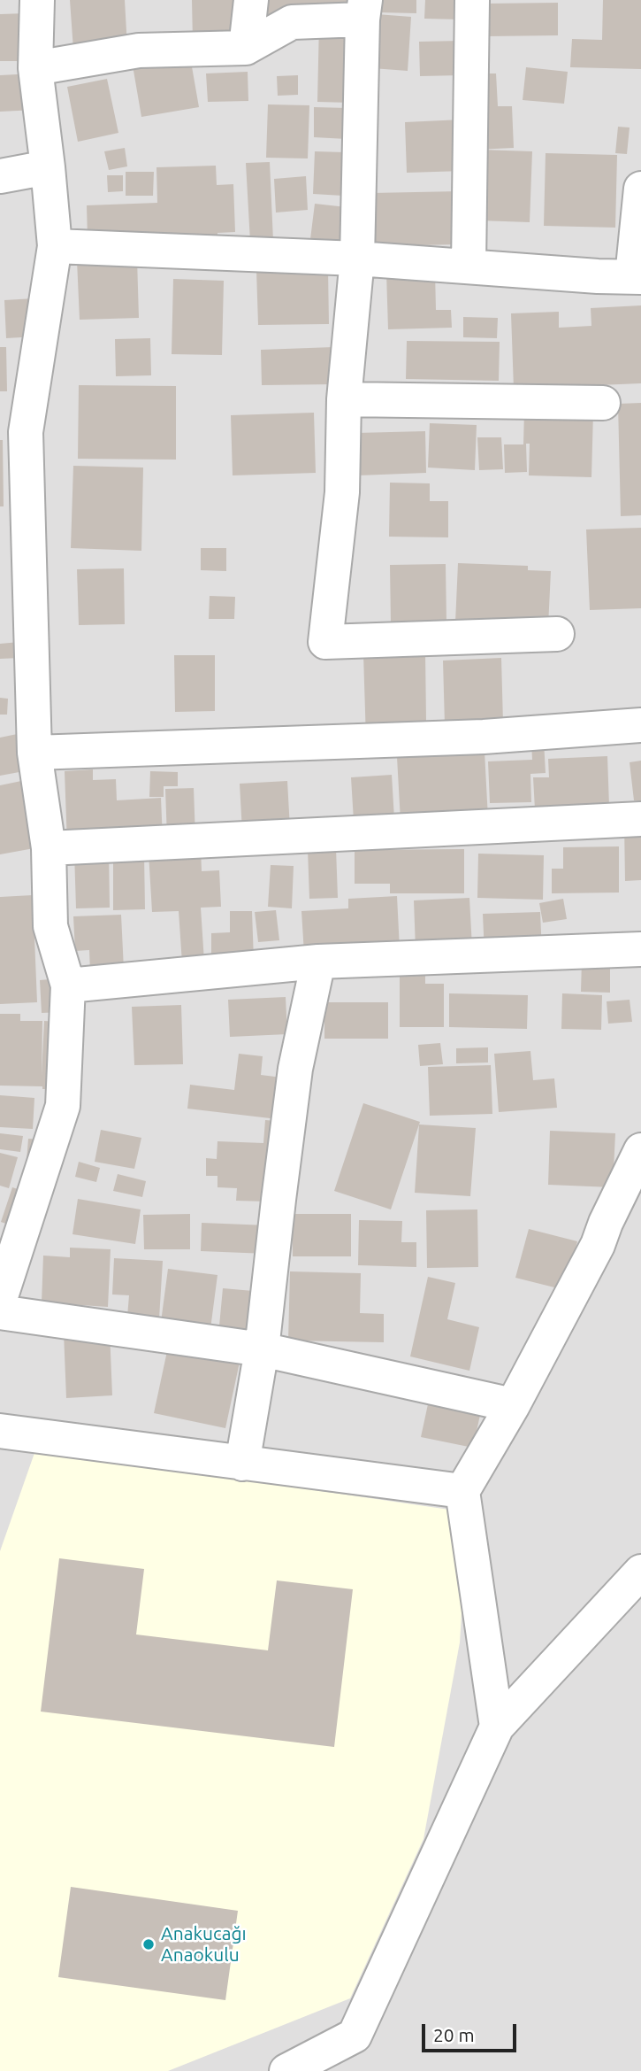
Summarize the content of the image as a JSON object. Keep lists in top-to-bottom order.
{
  "places": ["Anakucağı Anaokulu"],
  "scale_bar": "20 m"
}
